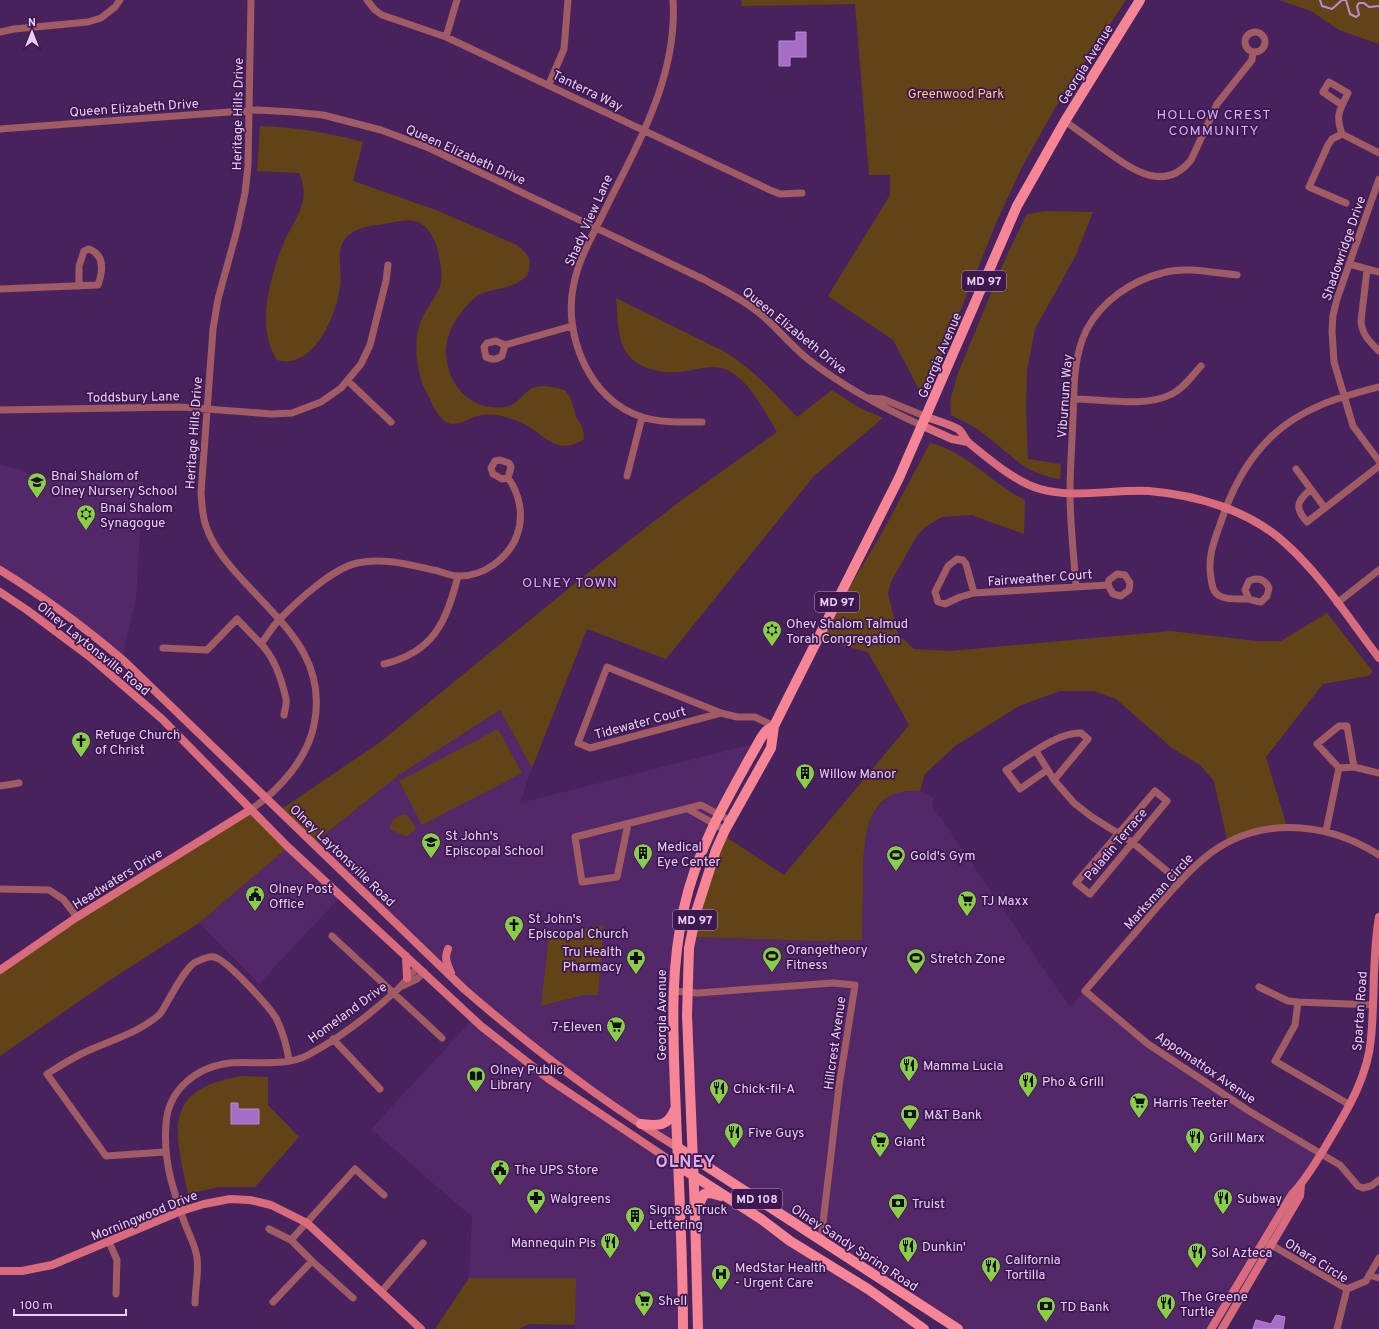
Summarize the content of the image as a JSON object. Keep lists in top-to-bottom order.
{
  "streets": {
    "main road": [
      "Georgia Avenue",
      "MD 97",
      "MD 108",
      "Olney Sandy Spring Road"
    ],
    "street": [
      "Tanterra Way",
      "Queen Elizabeth Drive",
      "Heritage Hills Drive",
      "Shady View Lane",
      "Shadowridge Drive",
      "Toddsbury Lane",
      "Viburnum Way",
      "Fairweather Court",
      "Olney Laytonsville Road",
      "Tidewater Court",
      "Paladin Terrace",
      "Headwaters Drive",
      "Marksman Circle",
      "Spartan Road",
      "Homeland Drive",
      "Hillcrest Avenue",
      "Appomattox Avenue",
      "Morningwood Drive",
      "Ohara Circle"
    ]
  },
  "crossings": [
    ["Georgia Avenue", "Queen Elizabeth Drive"],
    ["Georgia Avenue", "Olney Laytonsville Road"],
    ["Georgia Avenue", "Tidewater Court"],
    ["Georgia Avenue", "Hillcrest Avenue"],
    ["Georgia Avenue", "MD 108"],
    ["Georgia Avenue", "Olney Sandy Spring Road"],
    ["Tanterra Way", "Shady View Lane"],
    ["Queen Elizabeth Drive", "Heritage Hills Drive"],
    ["Queen Elizabeth Drive", "Shady View Lane"],
    ["Heritage Hills Drive", "Toddsbury Lane"],
    ["Heritage Hills Drive", "Olney Laytonsville Road"],
    ["Heritage Hills Drive", "Headwaters Drive"],
    ["Viburnum Way", "Fairweather Court"],
    ["Olney Laytonsville Road", "Headwaters Drive"],
    ["Olney Laytonsville Road", "Homeland Drive"],
    ["Olney Laytonsville Road", "MD 108"],
    ["Olney Laytonsville Road", "Olney Sandy Spring Road"],
    ["Marksman Circle", "Appomattox Avenue"],
    ["Spartan Road", "Appomattox Avenue"],
    ["Spartan Road", "Ohara Circle"],
    ["Homeland Drive", "Morningwood Drive"],
    ["Hillcrest Avenue", "Olney Sandy Spring Road"]
  ],
  "districts": ["HOLLOW CREST COMMUNITY", "OLNEY TOWN", "OLNEY"],
  "parks": ["Greenwood Park"],
  "places": {
    "school or university": ["Bnai Shalom of Olney Nursery School", "St John's Episcopal School"],
    "synagogue": ["Bnai Shalom Synagogue", "Ohev Shalom Talmud Torah Congregation"],
    "church": ["Refuge Church of Christ", "St John's Episcopal Church"],
    "building": ["Willow Manor", "Medical Eye Center", "Signs & Truck Lettering"],
    "sports": ["Gold's Gym", "Orangetheory Fitness", "Stretch Zone"],
    "public building": ["Olney Post Office", "The UPS Store"],
    "supermarket": [
      "TJ Maxx",
      "7-Eleven",
      "Harris Teeter",
      "Giant",
      "Shell"
    ],
    "pharmacy": ["Tru Health Pharmacy", "Walgreens"],
    "restaurant": [
      "Mamma Lucia",
      "Pho & Grill",
      "Chick-fil-A",
      "Five Guys",
      "Grill Marx",
      "Subway",
      "Mannequin Pis",
      "Dunkin'",
      "Sol Azteca",
      "California Tortilla",
      "The Greene Turtle"
    ],
    "library": ["Olney Public Library"],
    "bank": ["M&T Bank", "Truist", "TD Bank"],
    "hospital": ["MedStar Health - Urgent Care"]
  },
  "scale_bar": "100 m",
  "north": "top"
}
